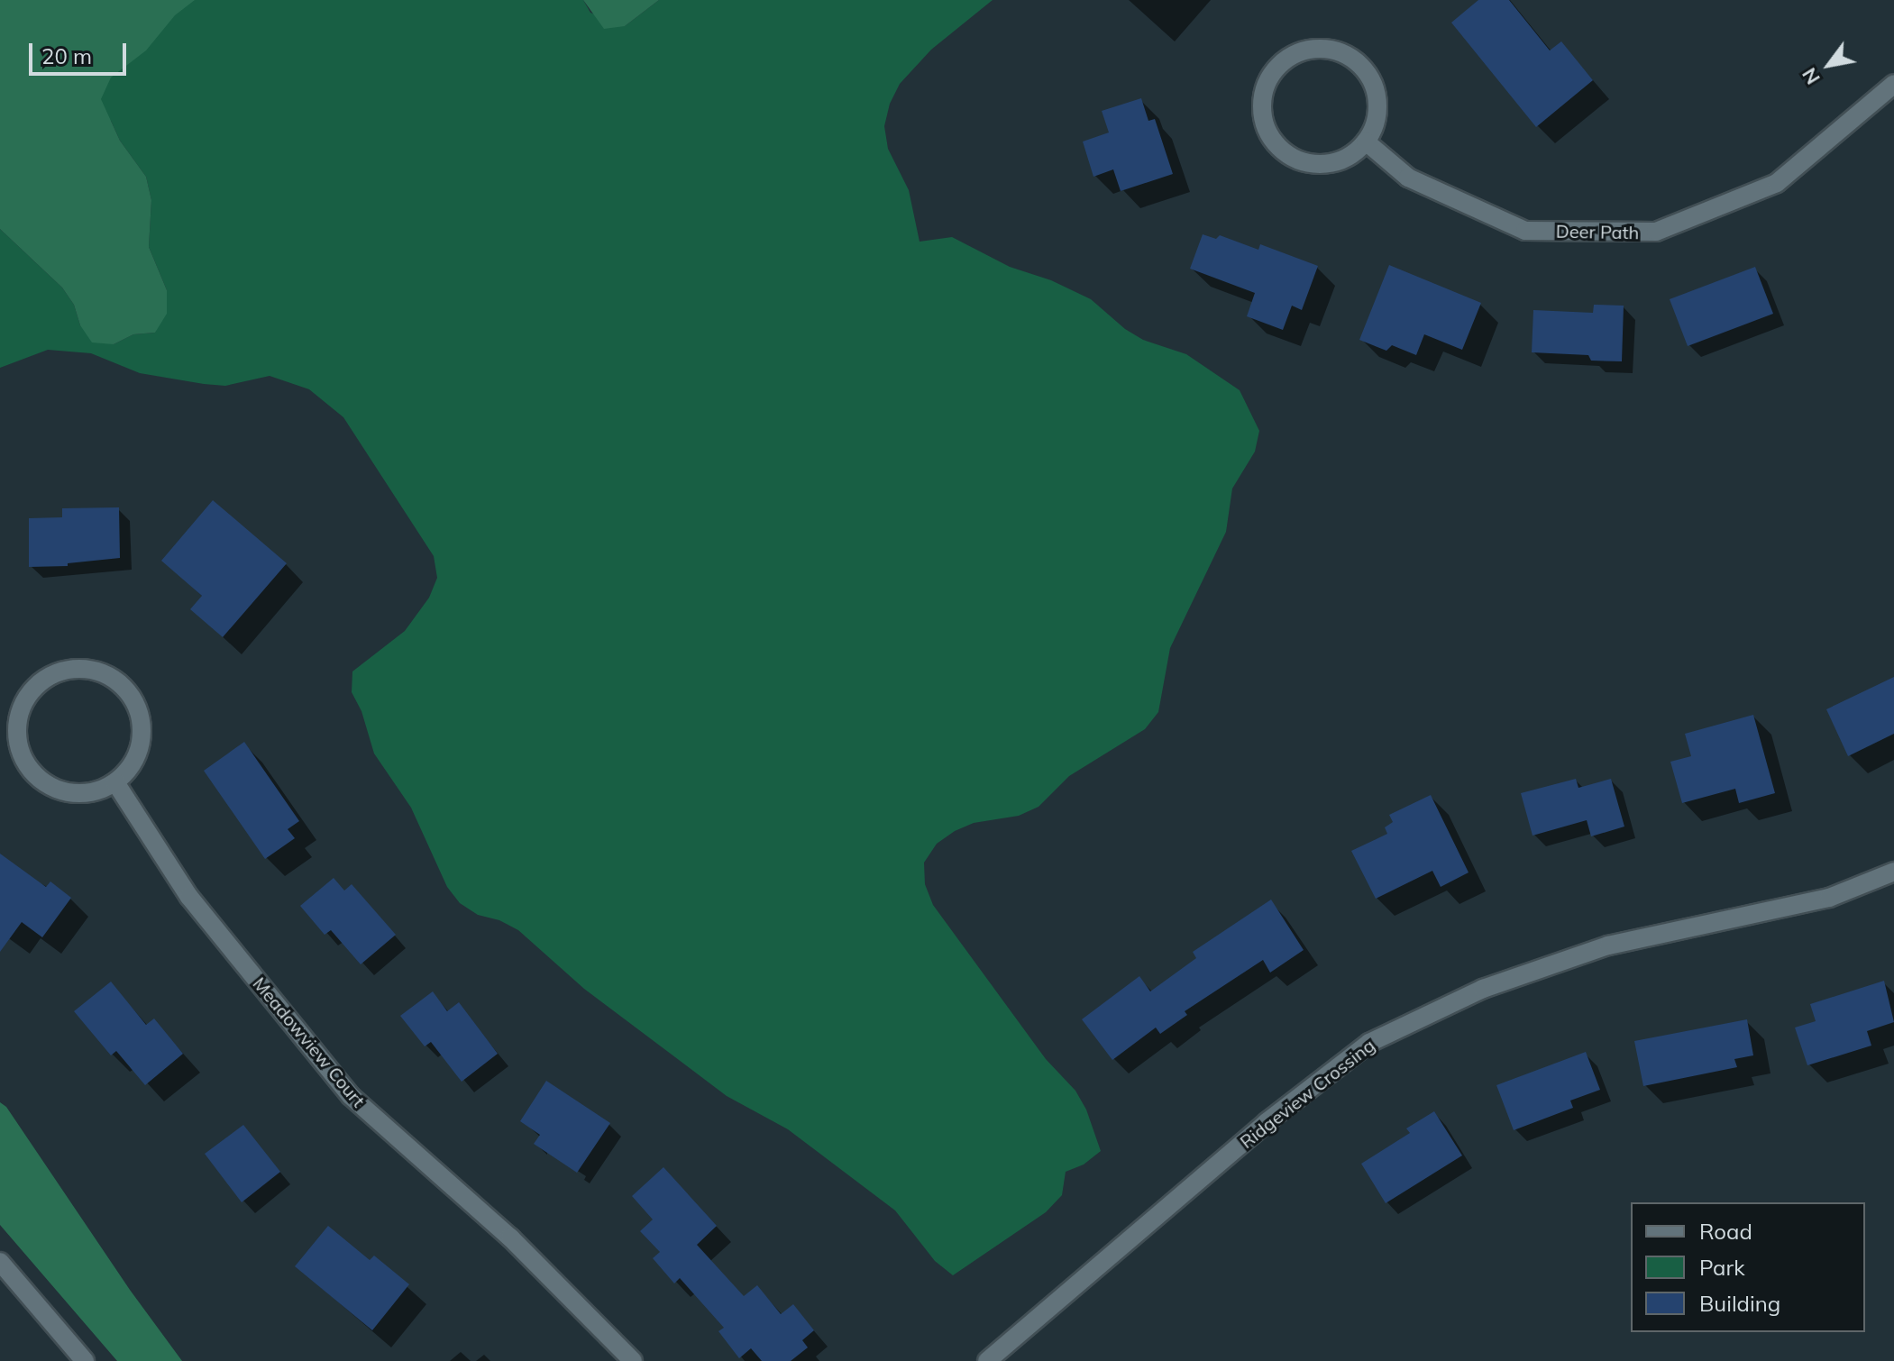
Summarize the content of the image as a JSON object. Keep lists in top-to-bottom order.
{
  "streets": {
    "street": ["Deer Path", "Meadowview Court", "Ridgeview Crossing"]
  },
  "legend": ["Road", "Park", "Building"],
  "scale_bar": "20 m",
  "north": "bottom left"
}
